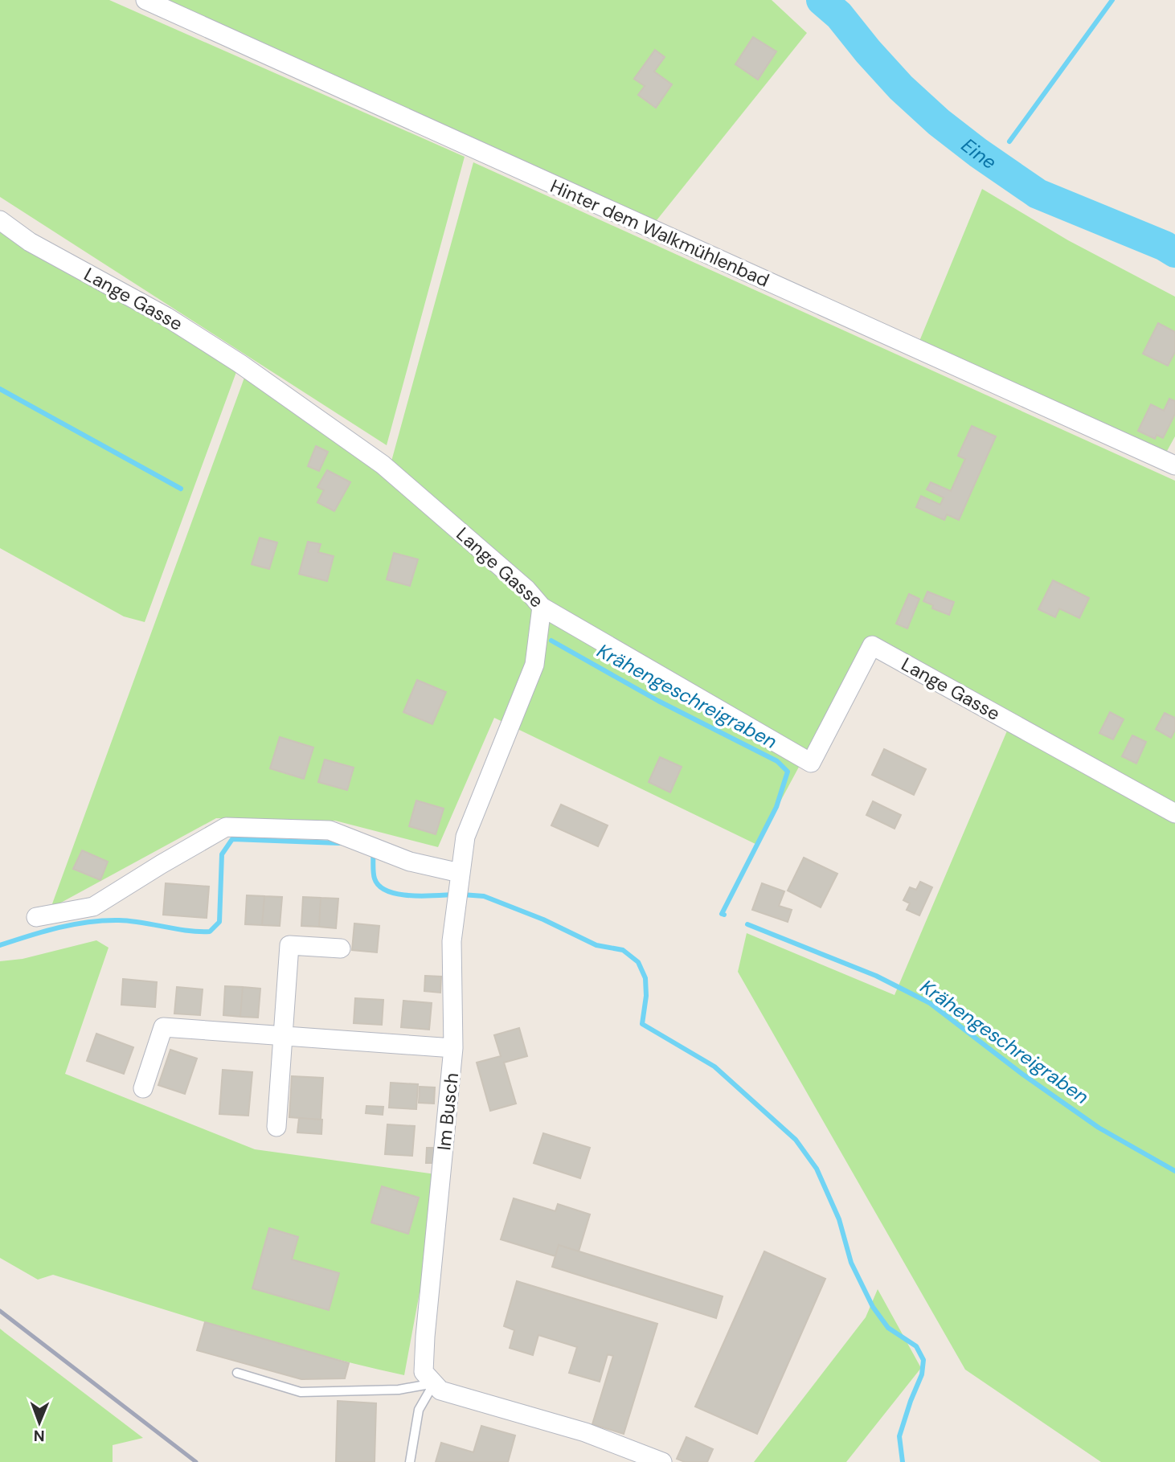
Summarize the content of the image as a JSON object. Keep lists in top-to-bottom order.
{
  "streets": {
    "street": ["Hinter dem Walkmühlenbad", "Lange Gasse", "Im Busch"]
  },
  "crossings": [
    ["Lange Gasse", "Im Busch"]
  ],
  "water": ["Eine", "Krähengeschreigraben"],
  "north": "bottom"
}
